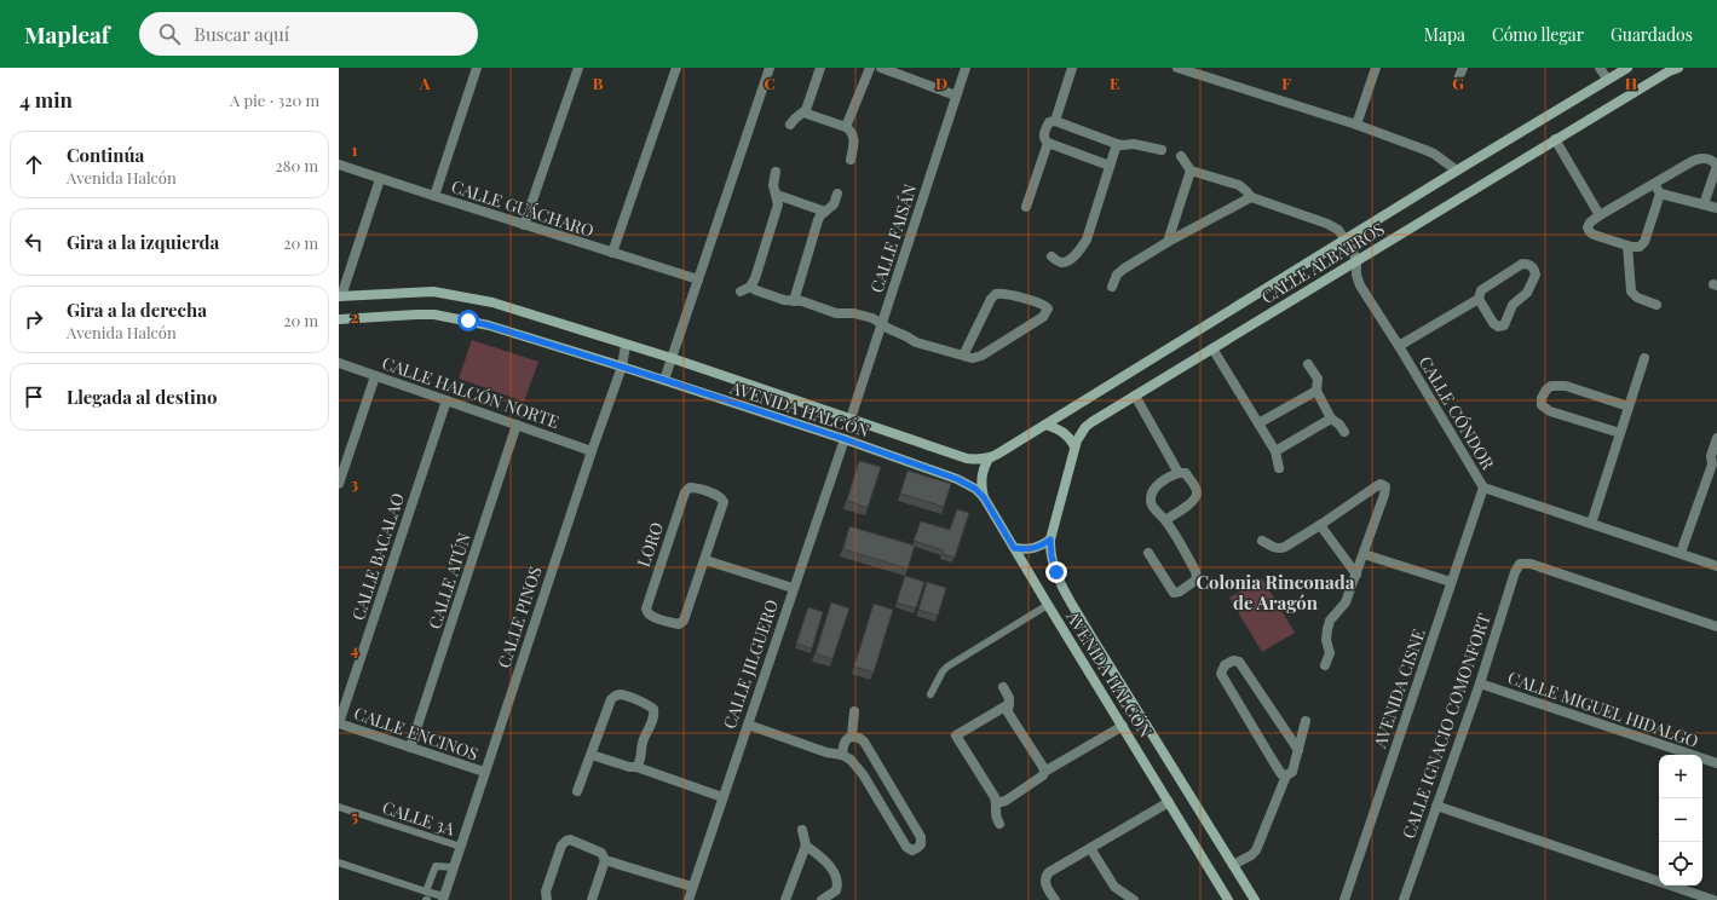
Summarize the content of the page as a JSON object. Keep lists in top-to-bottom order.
{
  "streets": {
    "street": [
      "CALLE GUÁCHARO",
      "CALLE FAISÁN",
      "CALLE ALBATROS",
      "CALLE HALCÓN NORTE",
      "AVENIDA HALCÓN",
      "CALLE CÓNDOR",
      "LORO",
      "CALLE BACALAO",
      "CALLE ATÚN",
      "CALLE PINOS",
      "CALLE JILGUERO",
      "AVENIDA CISNE",
      "CALLE MIGUEL HIDALGO",
      "CALLE IGNACIO COMONFORT",
      "CALLE ENCINOS"
    ],
    "lane": ["CALLE 3A"]
  },
  "crossings": [
    ["CALLE FAISÁN", "AVENIDA HALCÓN"],
    ["CALLE ALBATROS", "AVENIDA HALCÓN"],
    ["CALLE ALBATROS", "CALLE CÓNDOR"],
    ["CALLE HALCÓN NORTE", "CALLE BACALAO"],
    ["CALLE HALCÓN NORTE", "CALLE ATÚN"],
    ["CALLE HALCÓN NORTE", "CALLE PINOS"],
    ["AVENIDA HALCÓN", "CALLE PINOS"],
    ["AVENIDA HALCÓN", "CALLE JILGUERO"],
    ["CALLE CÓNDOR", "AVENIDA CISNE"],
    ["CALLE BACALAO", "CALLE ENCINOS"],
    ["CALLE ATÚN", "CALLE ENCINOS"],
    ["CALLE PINOS", "CALLE ENCINOS"],
    ["CALLE PINOS", "CALLE 3A"],
    ["CALLE MIGUEL HIDALGO", "CALLE IGNACIO COMONFORT"]
  ],
  "districts": ["Colonia Rinconada de Aragón"],
  "page": {
    "header": "Mapleaf",
    "search": "Buscar aquí",
    "nav": ["Mapa", "Cómo llegar", "Guardados"],
    "heading": ["4 min", "A pie · 320 m"],
    "list": [
      ["Continúa", "Avenida Halcón", "280 m"],
      ["Gira a la izquierda", "20 m"],
      ["Gira a la derecha", "Avenida Halcón", "20 m"],
      "Llegada al destino"
    ],
    "map_buttons": ["+", "−"]
  },
  "grid": {
    "columns": [
      "A",
      "B",
      "C",
      "D",
      "E",
      "F",
      "G",
      "H"
    ],
    "rows": [
      "1",
      "2",
      "3",
      "4",
      "5"
    ]
  }
}
